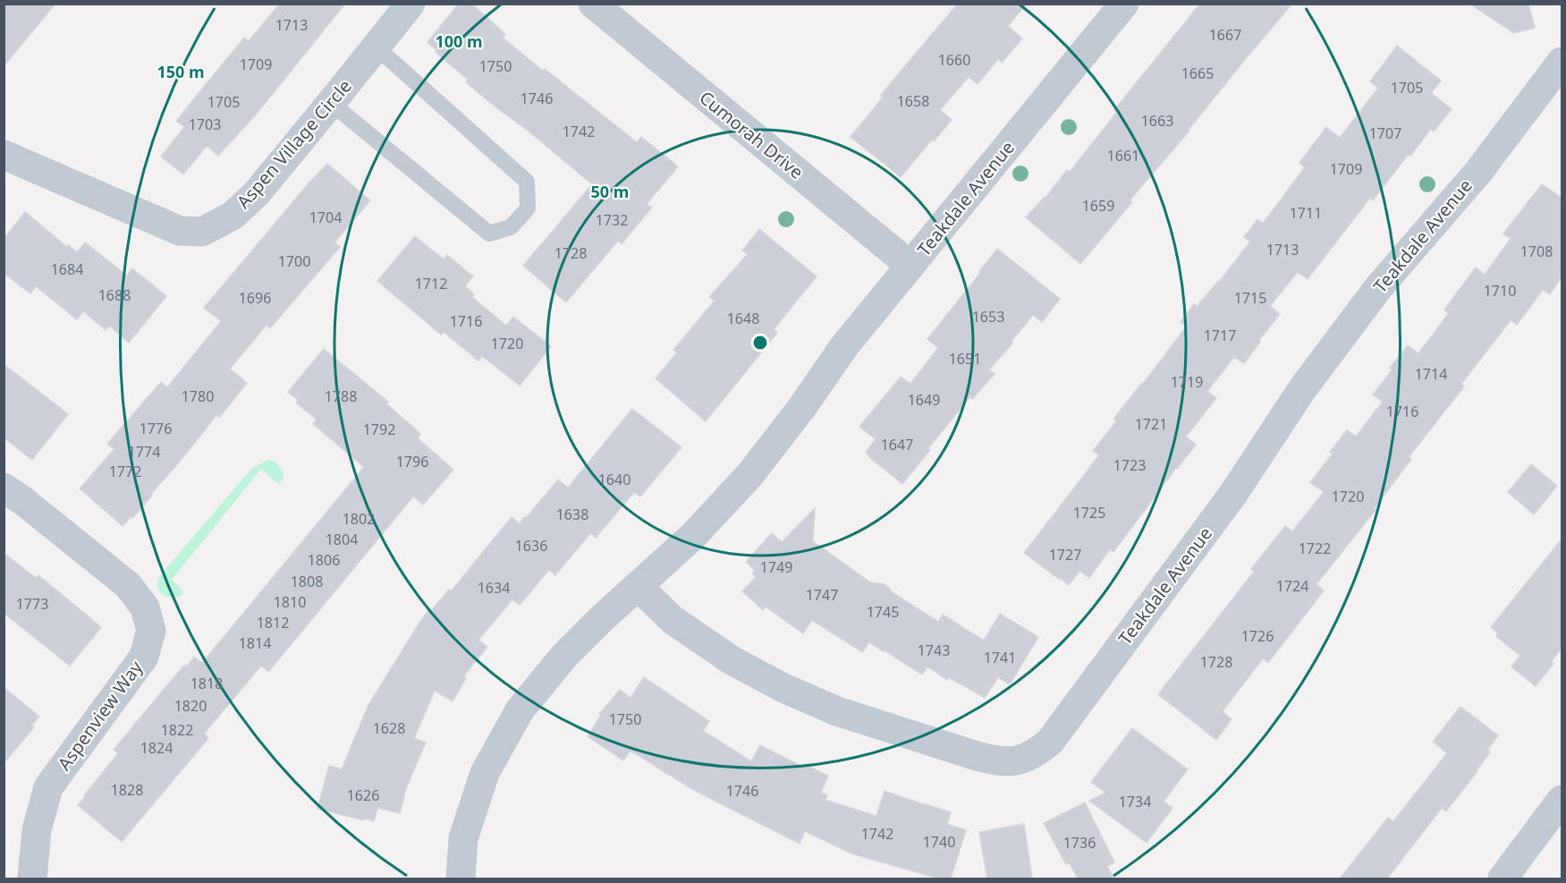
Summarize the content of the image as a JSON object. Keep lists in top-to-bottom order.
{
  "streets": {
    "street": [
      "Cumorah Drive",
      "Aspen Village Circle",
      "Teakdale Avenue",
      "Aspenview Way"
    ]
  },
  "crossings": [
    ["Cumorah Drive", "Teakdale Avenue"]
  ],
  "house_numbers": [
    "1713",
    "1667",
    "1660",
    "1709",
    "1750",
    "1665",
    "1705",
    "1746",
    "1658",
    "1705",
    "1663",
    "1703",
    "1742",
    "1707",
    "1661",
    "1709",
    "1659",
    "1711",
    "1704",
    "1732",
    "1713",
    "1708",
    "1728",
    "1700",
    "1684",
    "1712",
    "1710",
    "1688",
    "1696",
    "1715",
    "1653",
    "1648",
    "1716",
    "1717",
    "1720",
    "1651",
    "1714",
    "1719",
    "1780",
    "1788",
    "1649",
    "1716",
    "1721",
    "1776",
    "1792",
    "1647",
    "1774",
    "1796",
    "1723",
    "1772",
    "1640",
    "1720",
    "1725",
    "1638",
    "1802",
    "1804",
    "1636",
    "1722",
    "1727",
    "1806",
    "1749",
    "1808",
    "1724",
    "1634",
    "1747",
    "1810",
    "1773",
    "1745",
    "1812",
    "1726",
    "1814",
    "1743",
    "1741",
    "1728",
    "1818",
    "1820",
    "1750",
    "1628",
    "1822",
    "1824",
    "1828",
    "1746",
    "1626",
    "1734",
    "1742",
    "1740",
    "1736"
  ],
  "rings": ["100 m", "150 m", "50 m"]
}
